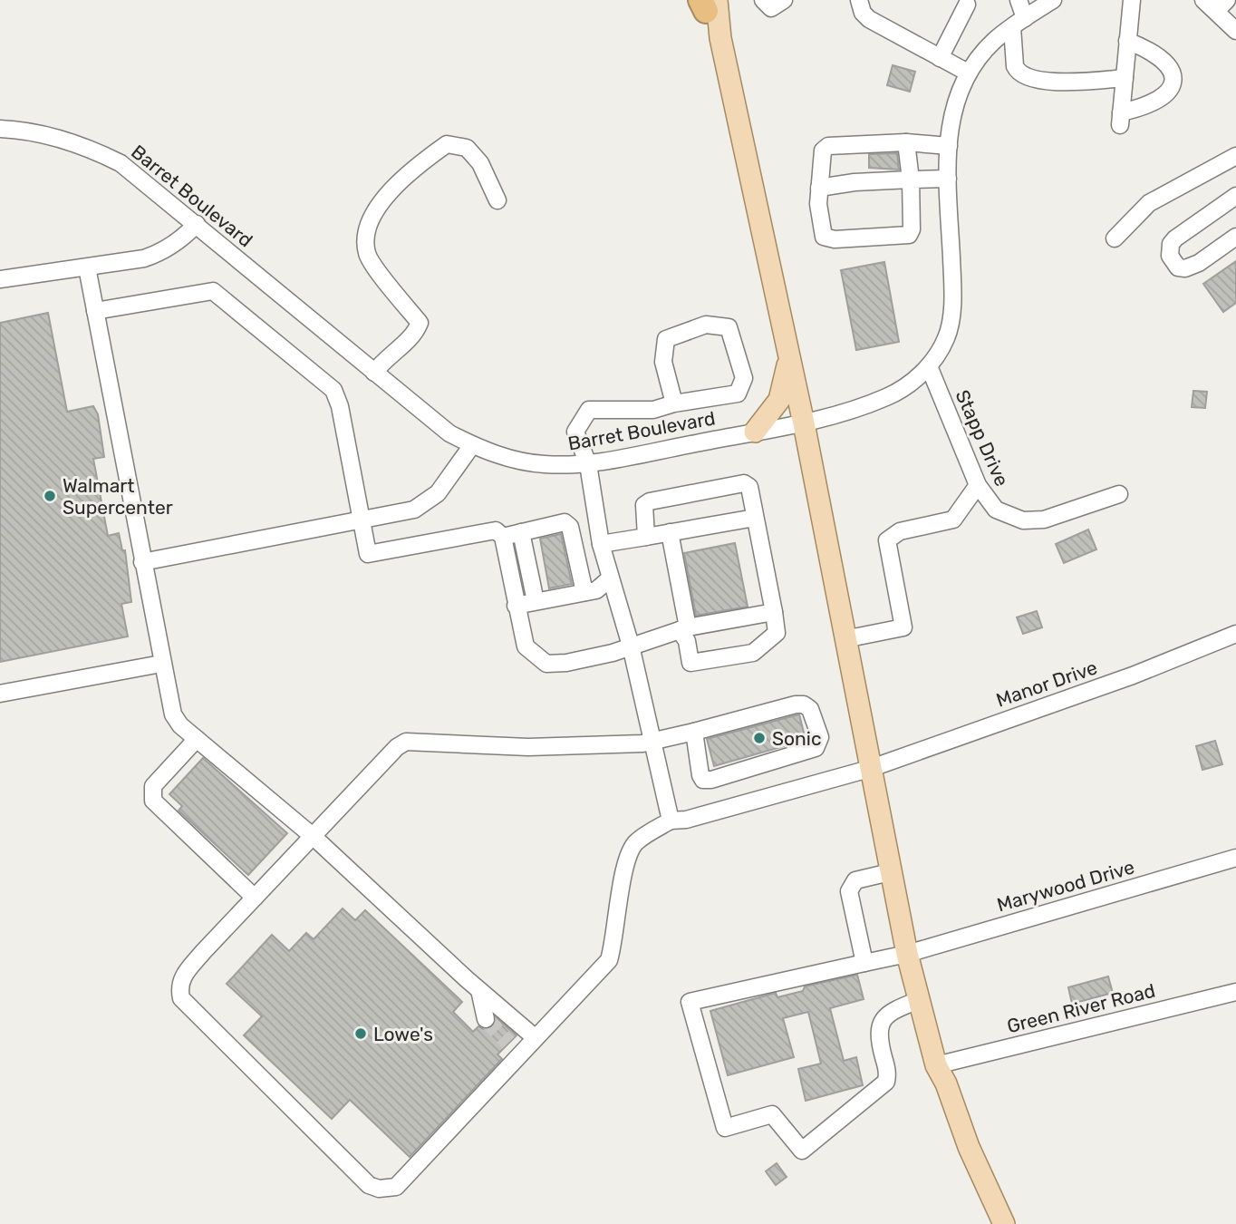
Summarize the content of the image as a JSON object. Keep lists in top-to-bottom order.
{
  "streets": {
    "street": [
      "Barret Boulevard",
      "Stapp Drive",
      "Manor Drive",
      "Marywood Drive",
      "Green River Road"
    ]
  },
  "crossings": [
    ["Barret Boulevard", "Stapp Drive"]
  ],
  "places": ["Walmart Supercenter", "Sonic", "Lowe's"]
}
